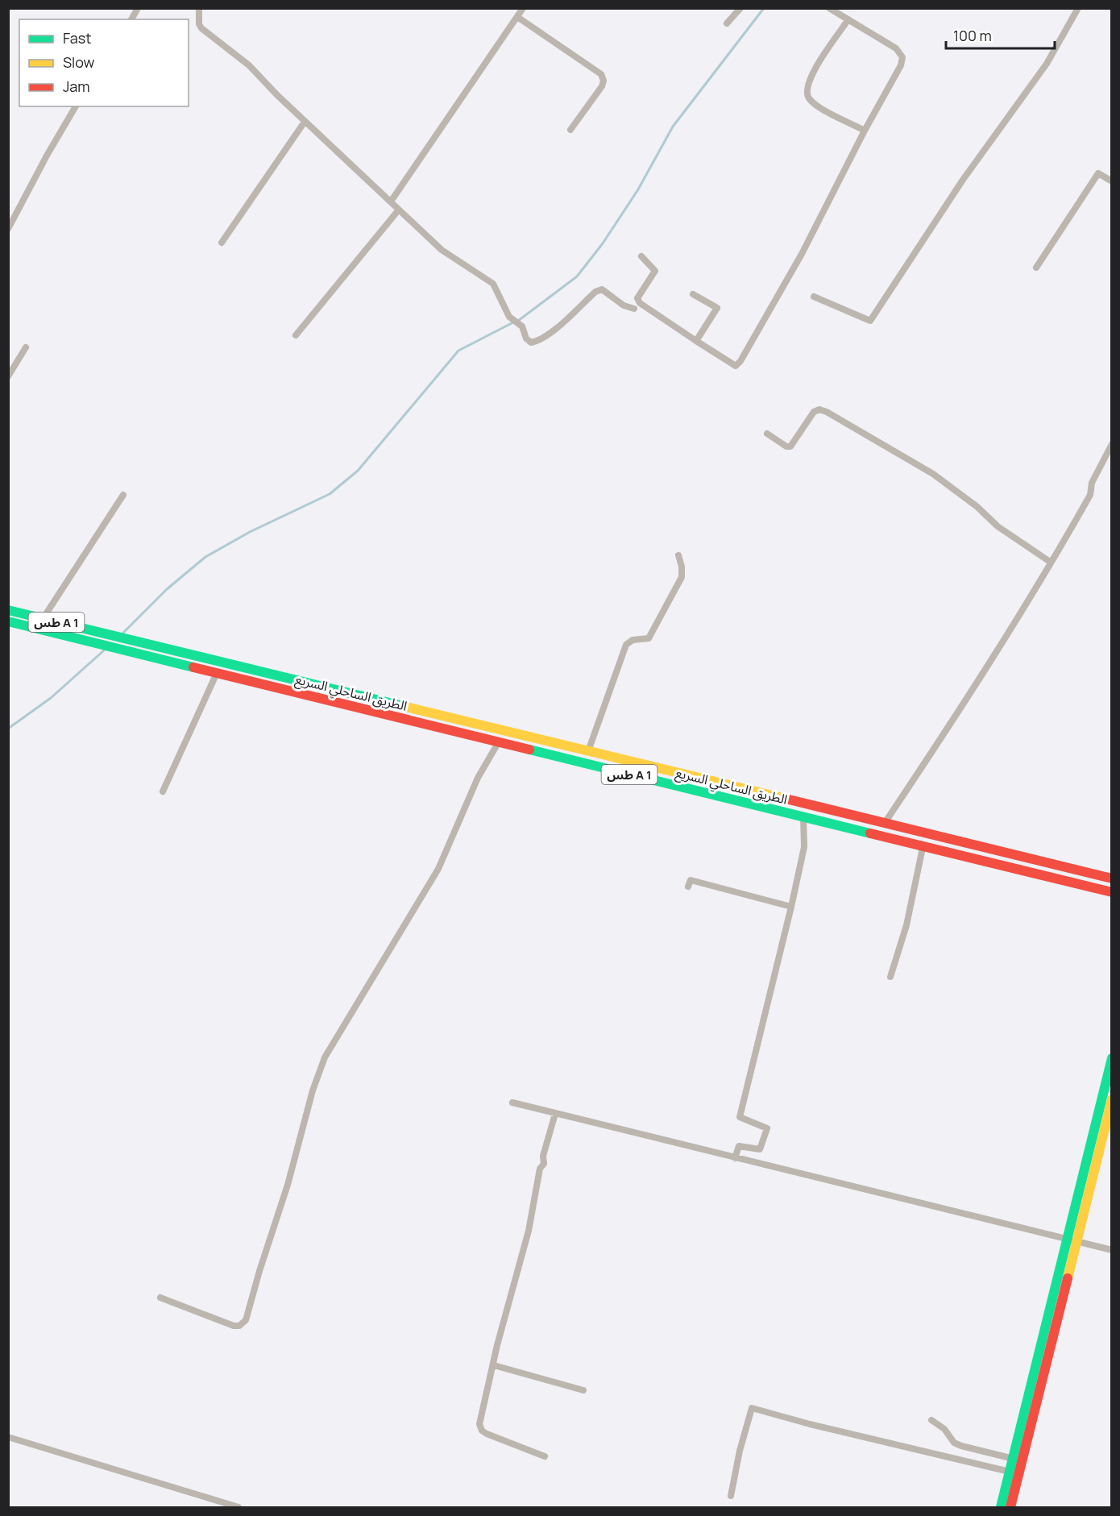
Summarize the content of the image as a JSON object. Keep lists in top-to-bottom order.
{
  "streets": {
    "main road": ["طس A 1", "الطريق الساحلي السريع"]
  },
  "crossings": [
    ["طس A 1", "الطريق الساحلي السريع"]
  ],
  "legend": ["Fast", "Slow", "Jam"],
  "scale_bar": "100 m"
}
